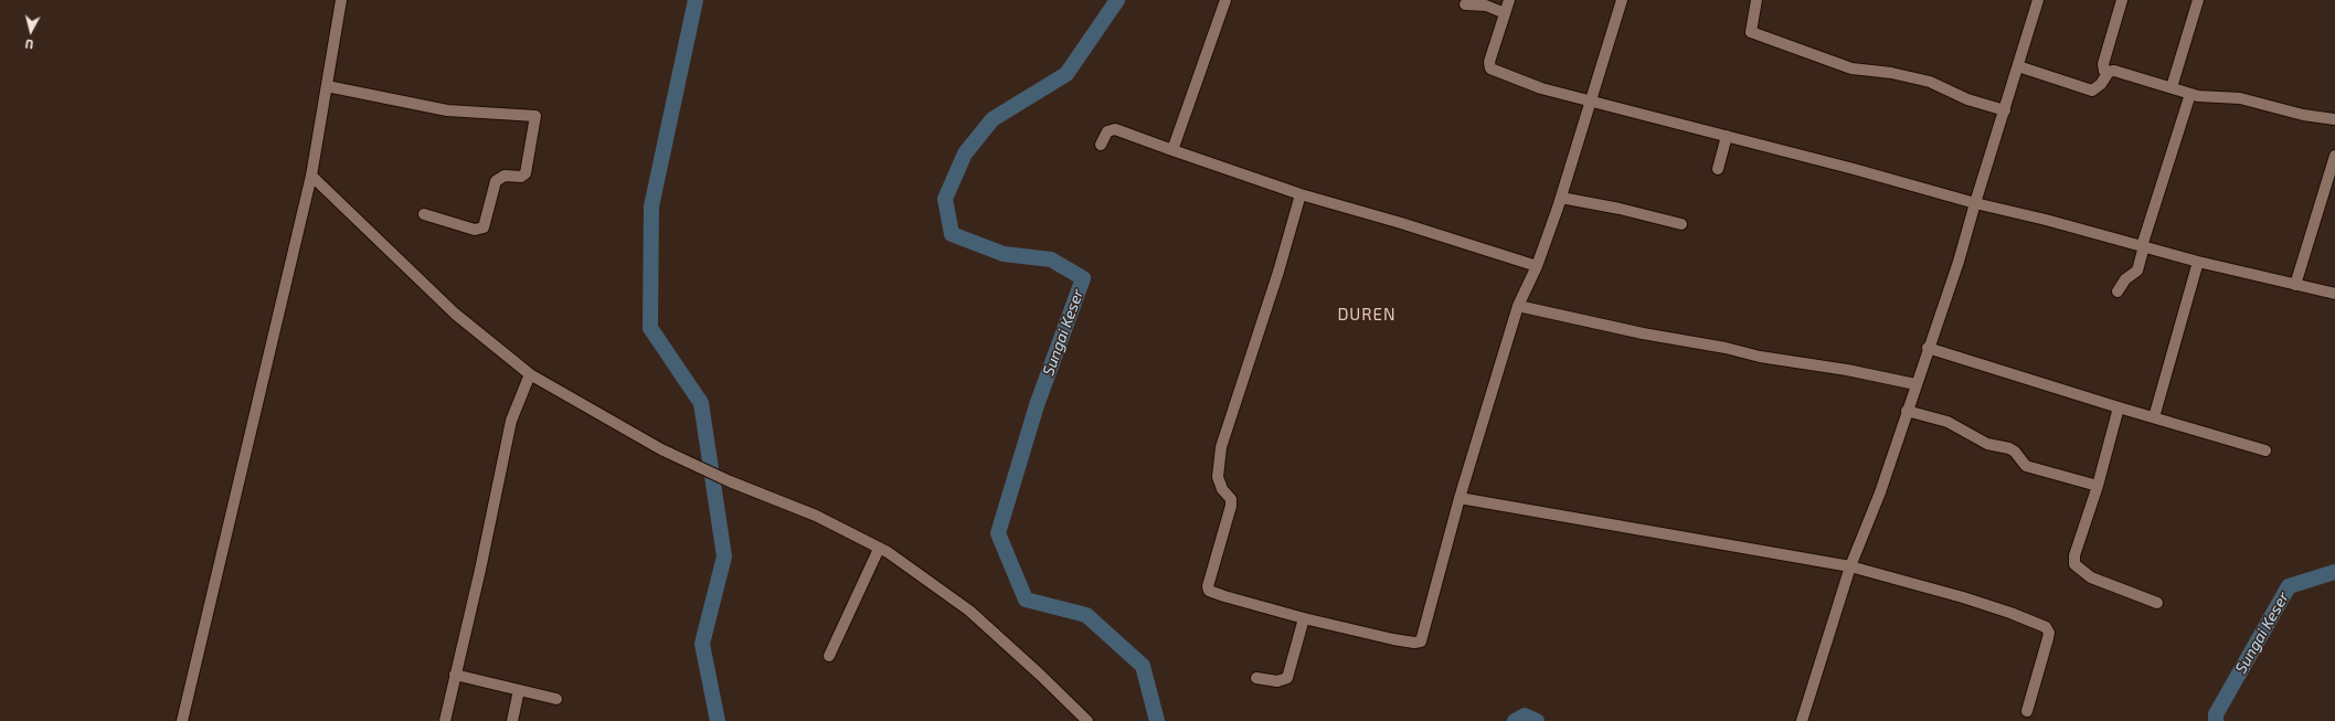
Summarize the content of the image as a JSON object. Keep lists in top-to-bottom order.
{
  "districts": ["DUREN"],
  "water": ["Sungai Keser"],
  "north": "bottom"
}
